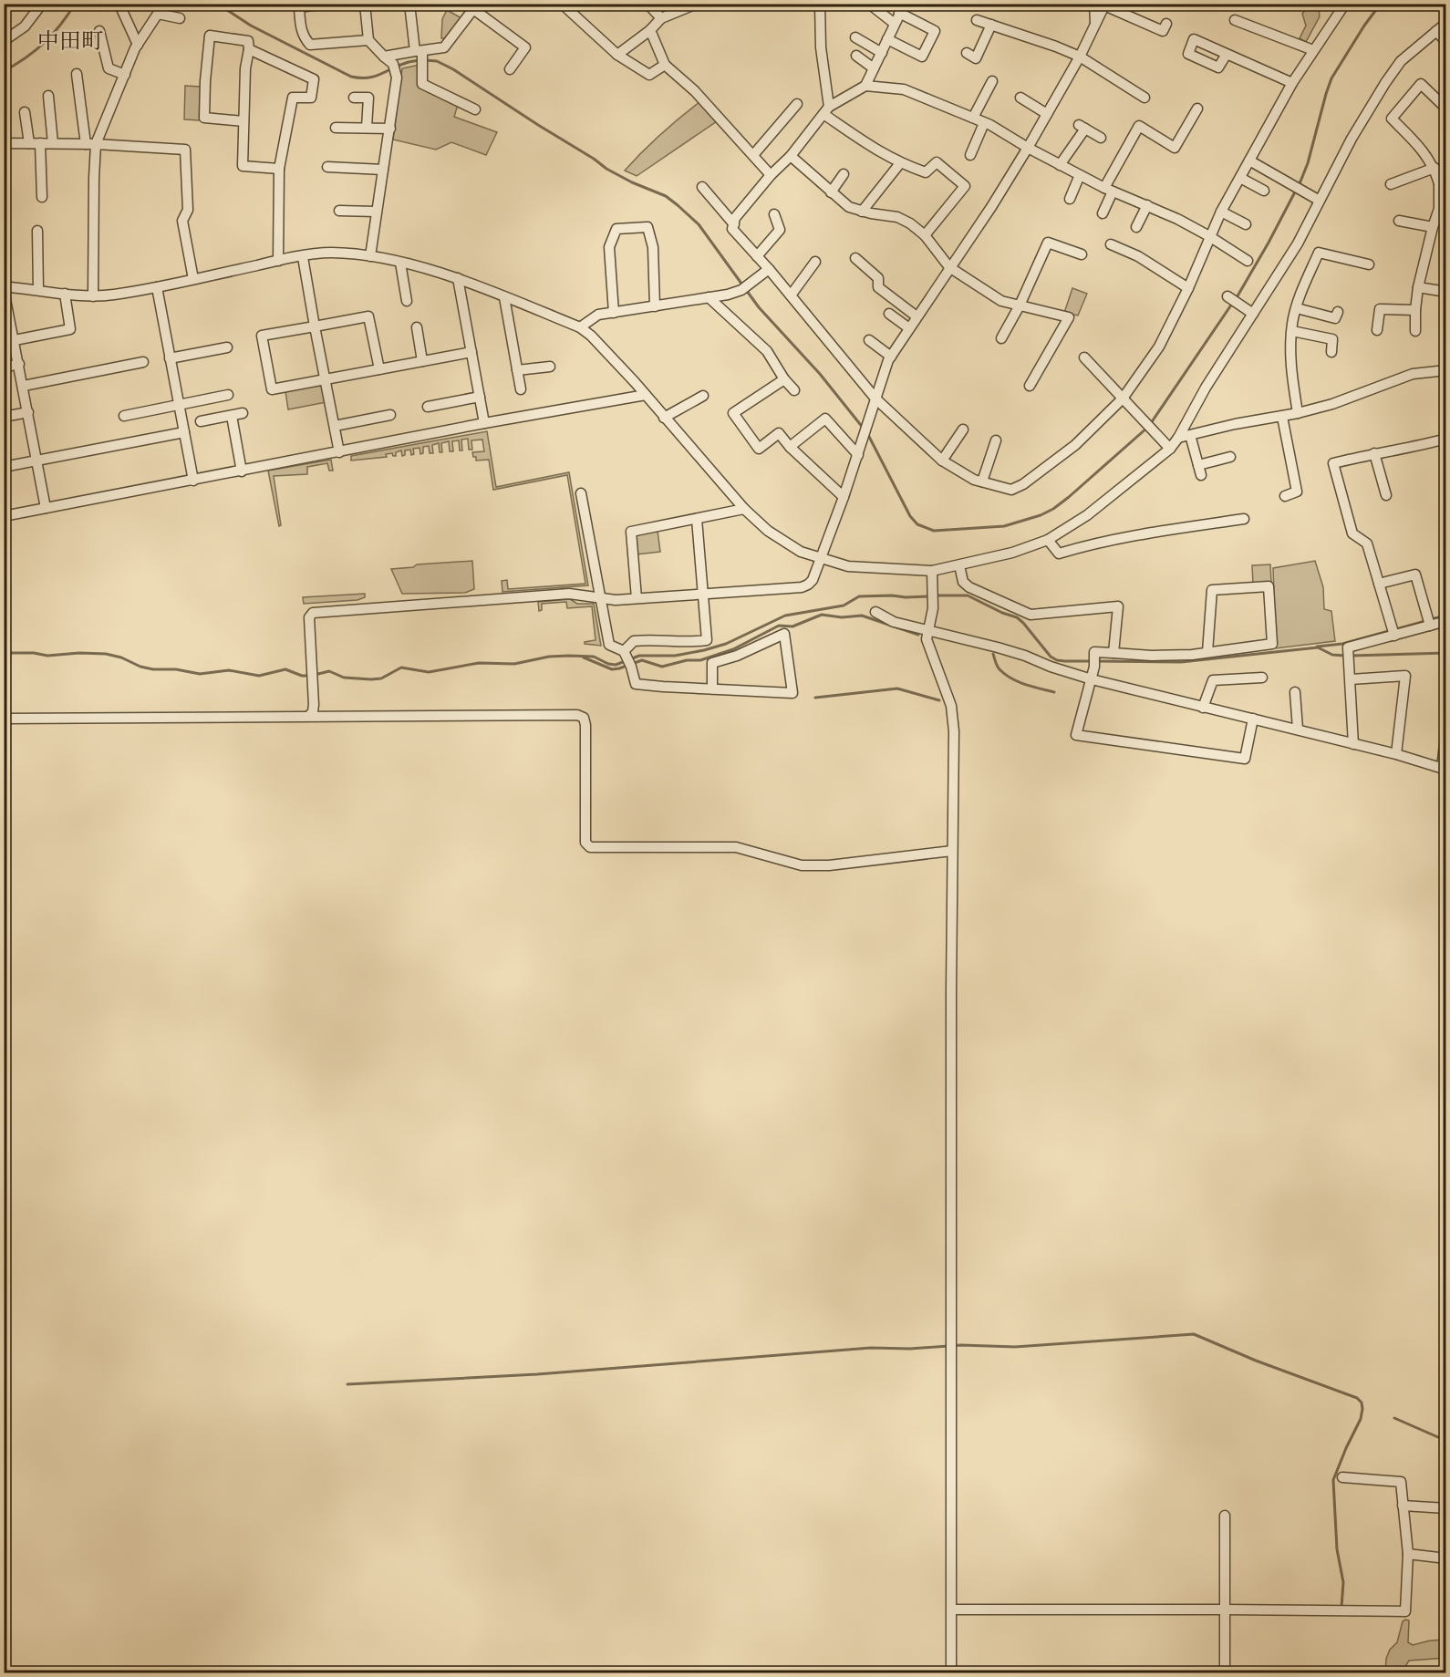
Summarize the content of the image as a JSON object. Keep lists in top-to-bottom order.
{
  "districts": ["中田町"]
}
